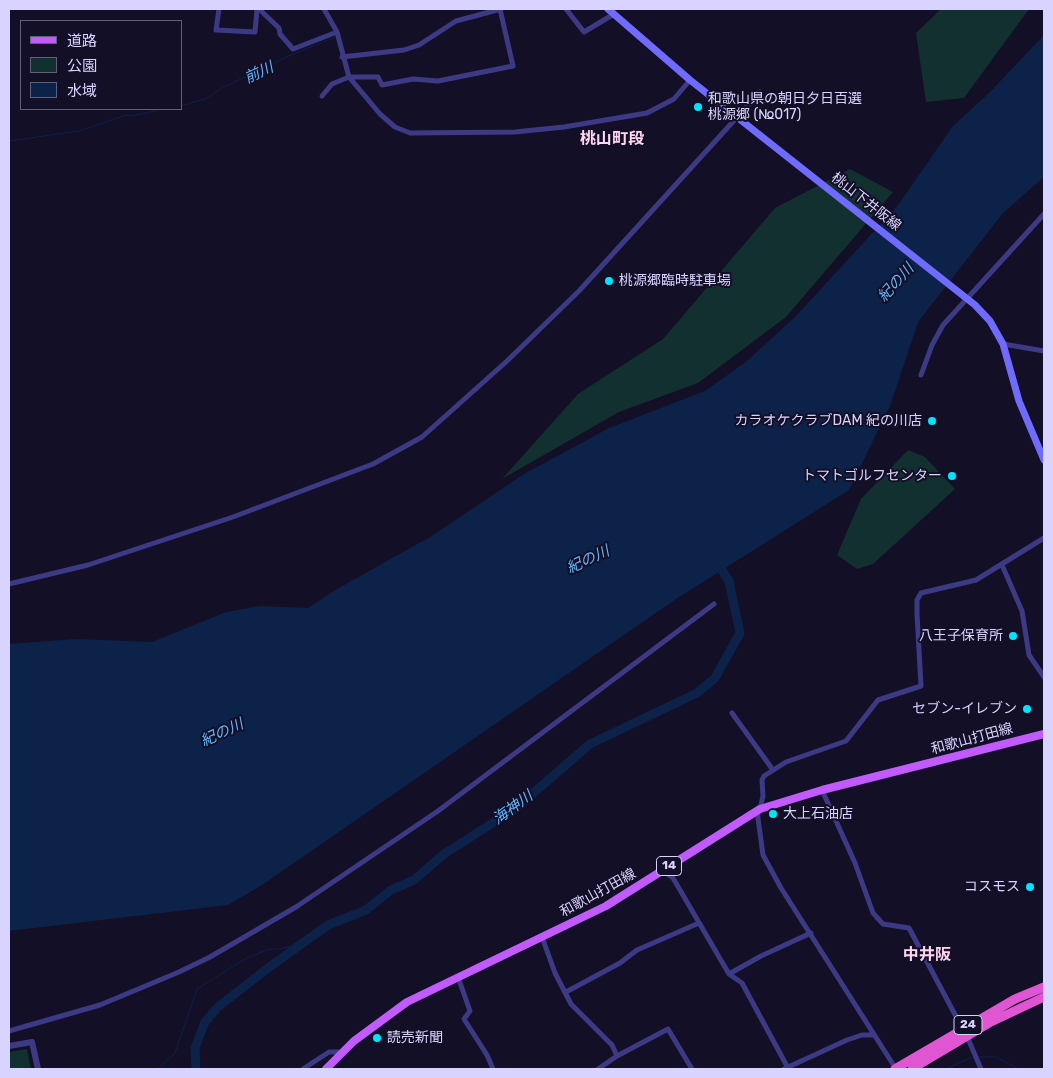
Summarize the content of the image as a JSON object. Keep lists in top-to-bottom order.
{
  "streets": {
    "highway": ["24"],
    "main road": ["桃山下井阪線", "和歌山打田線", "14"]
  },
  "districts": ["桃山町段", "中井阪"],
  "water": ["前川", "紀の川", "海神川"],
  "places": [
    "和歌山県の朝日夕日百選 桃源郷 (№017)",
    "桃源郷臨時駐車場",
    "カラオケクラブDAM 紀の川店",
    "トマトゴルフセンター",
    "八王子保育所",
    "セブン-イレブン",
    "大上石油店",
    "コスモス",
    "読売新聞"
  ],
  "legend": ["道路", "公園", "水域"]
}
